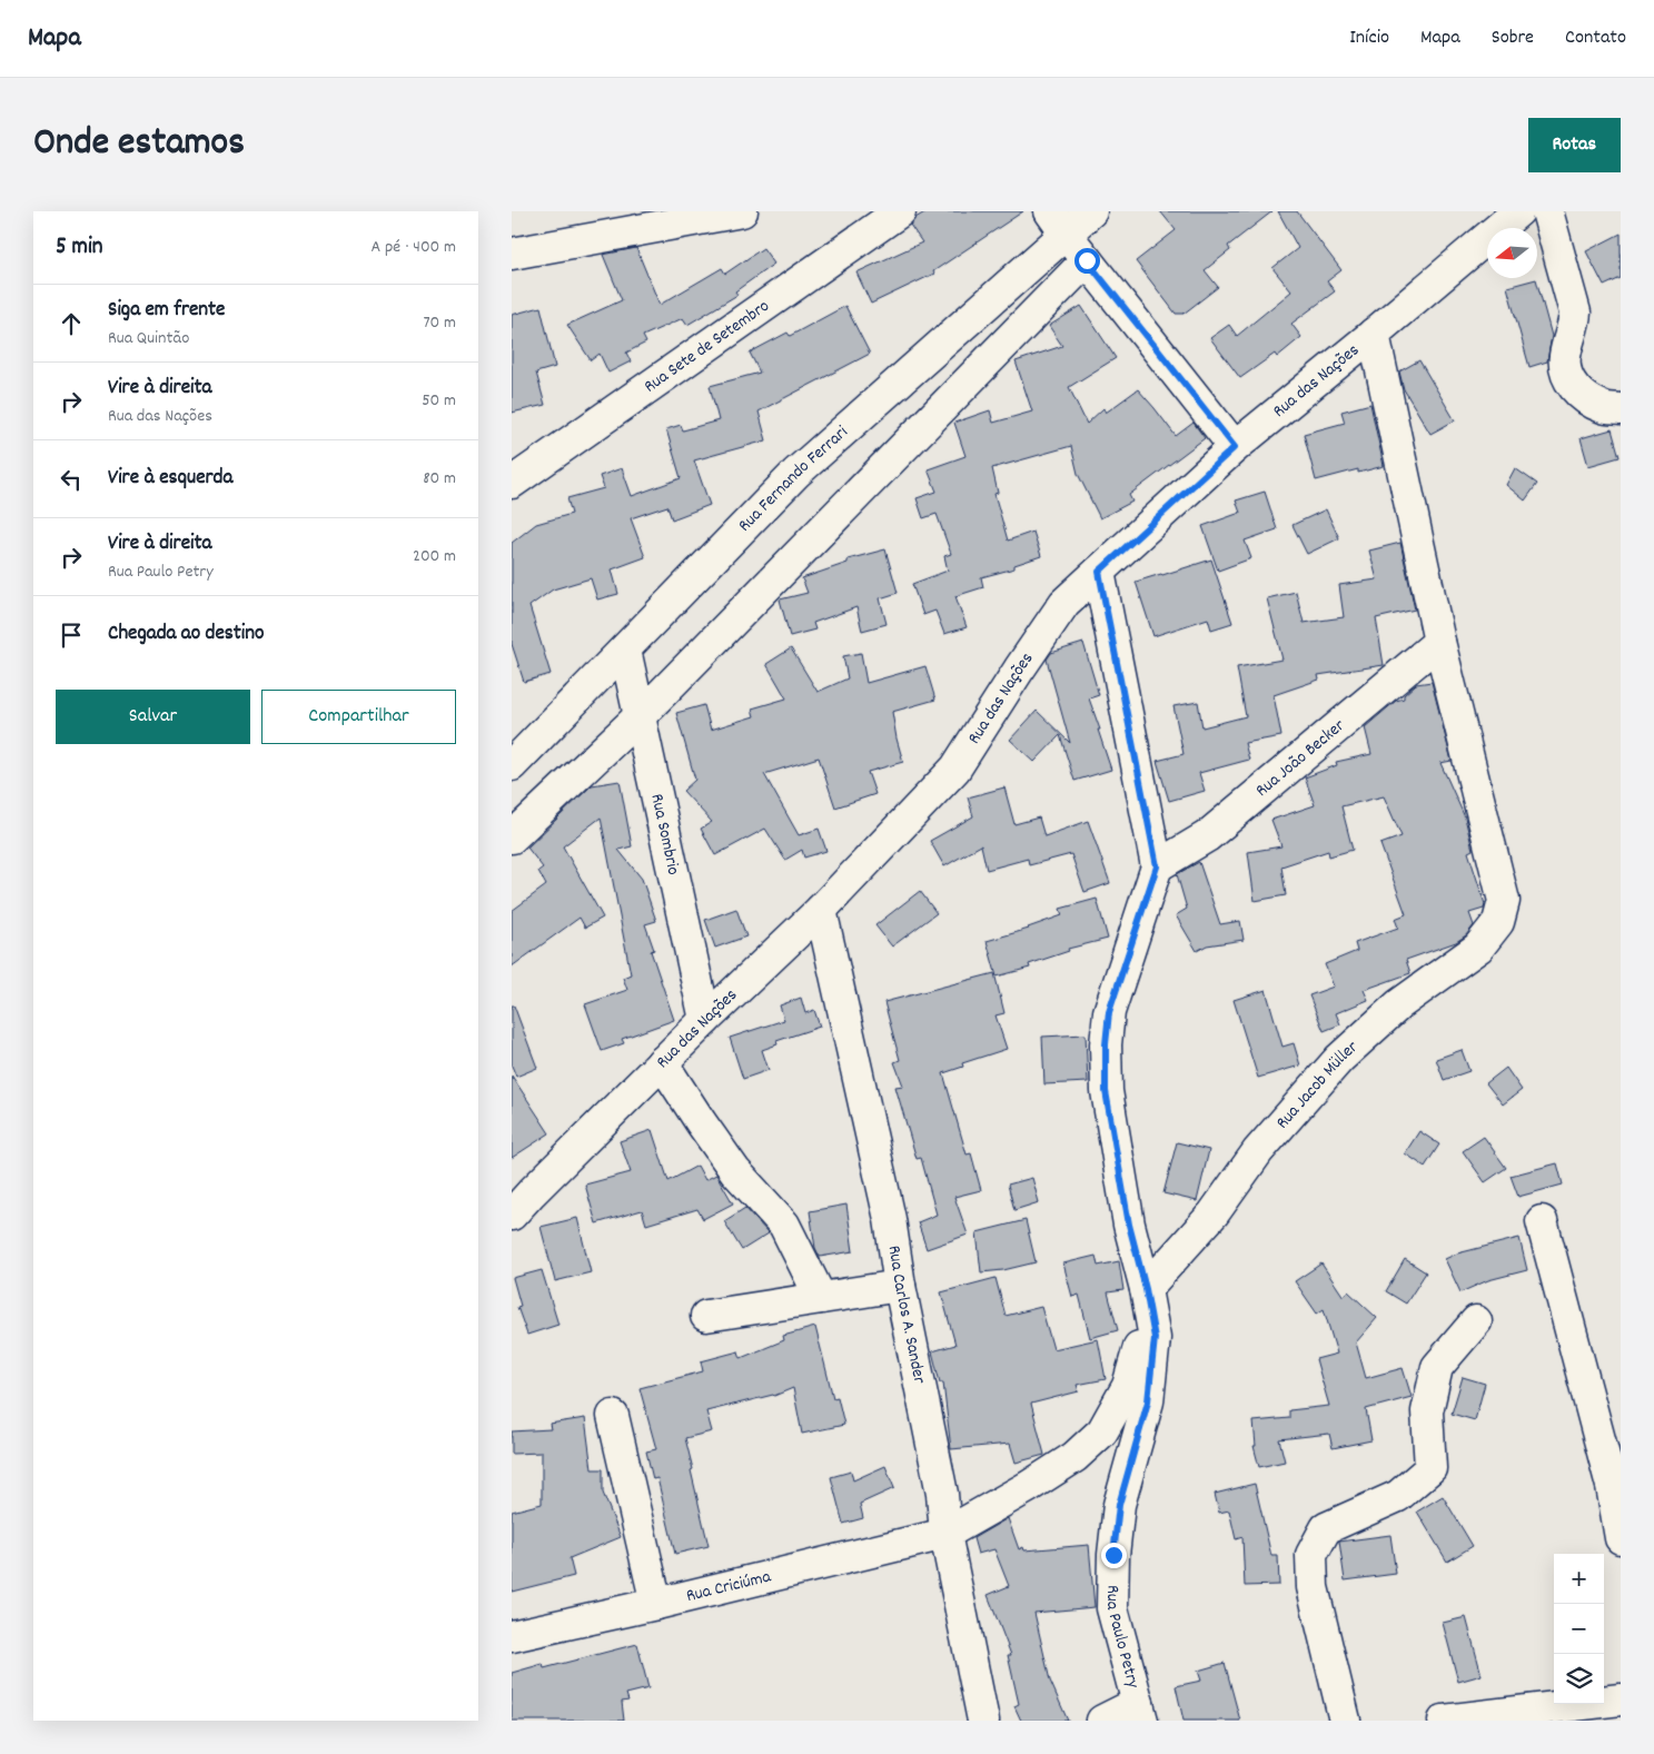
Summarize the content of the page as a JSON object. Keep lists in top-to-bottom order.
{
  "streets": {
    "street": [
      "Rua Sete de Setembro",
      "Rua das Nações",
      "Rua Fernando Ferrari",
      "Rua João Becker",
      "Rua Sombrio",
      "Rua Jacob Müller",
      "Rua Carlos A. Sander",
      "Rua Criciúma",
      "Rua Paulo Petry"
    ]
  },
  "crossings": [
    ["Rua das Nações", "Rua Sombrio"],
    ["Rua das Nações", "Rua Carlos A. Sander"],
    ["Rua Fernando Ferrari", "Rua Sombrio"],
    ["Rua João Becker", "Rua Jacob Müller"],
    ["Rua João Becker", "Rua Paulo Petry"],
    ["Rua Jacob Müller", "Rua Criciúma"],
    ["Rua Jacob Müller", "Rua Paulo Petry"],
    ["Rua Carlos A. Sander", "Rua Criciúma"],
    ["Rua Criciúma", "Rua Paulo Petry"]
  ],
  "north": "left",
  "page": {
    "header": "Mapa",
    "nav": [
      "Início",
      "Mapa",
      "Sobre",
      "Contato"
    ],
    "title": "Onde estamos",
    "buttons": [
      "Rotas",
      ["Salvar", "Compartilhar"]
    ],
    "heading": ["5 min", "A pé · 400 m"],
    "list": [
      ["Siga em frente", "Rua Quintão", "70 m"],
      ["Vire à direita", "Rua das Nações", "50 m"],
      ["Vire à esquerda", "80 m"],
      ["Vire à direita", "Rua Paulo Petry", "200 m"],
      "Chegada ao destino"
    ],
    "map_buttons": ["+", "−"]
  }
}
